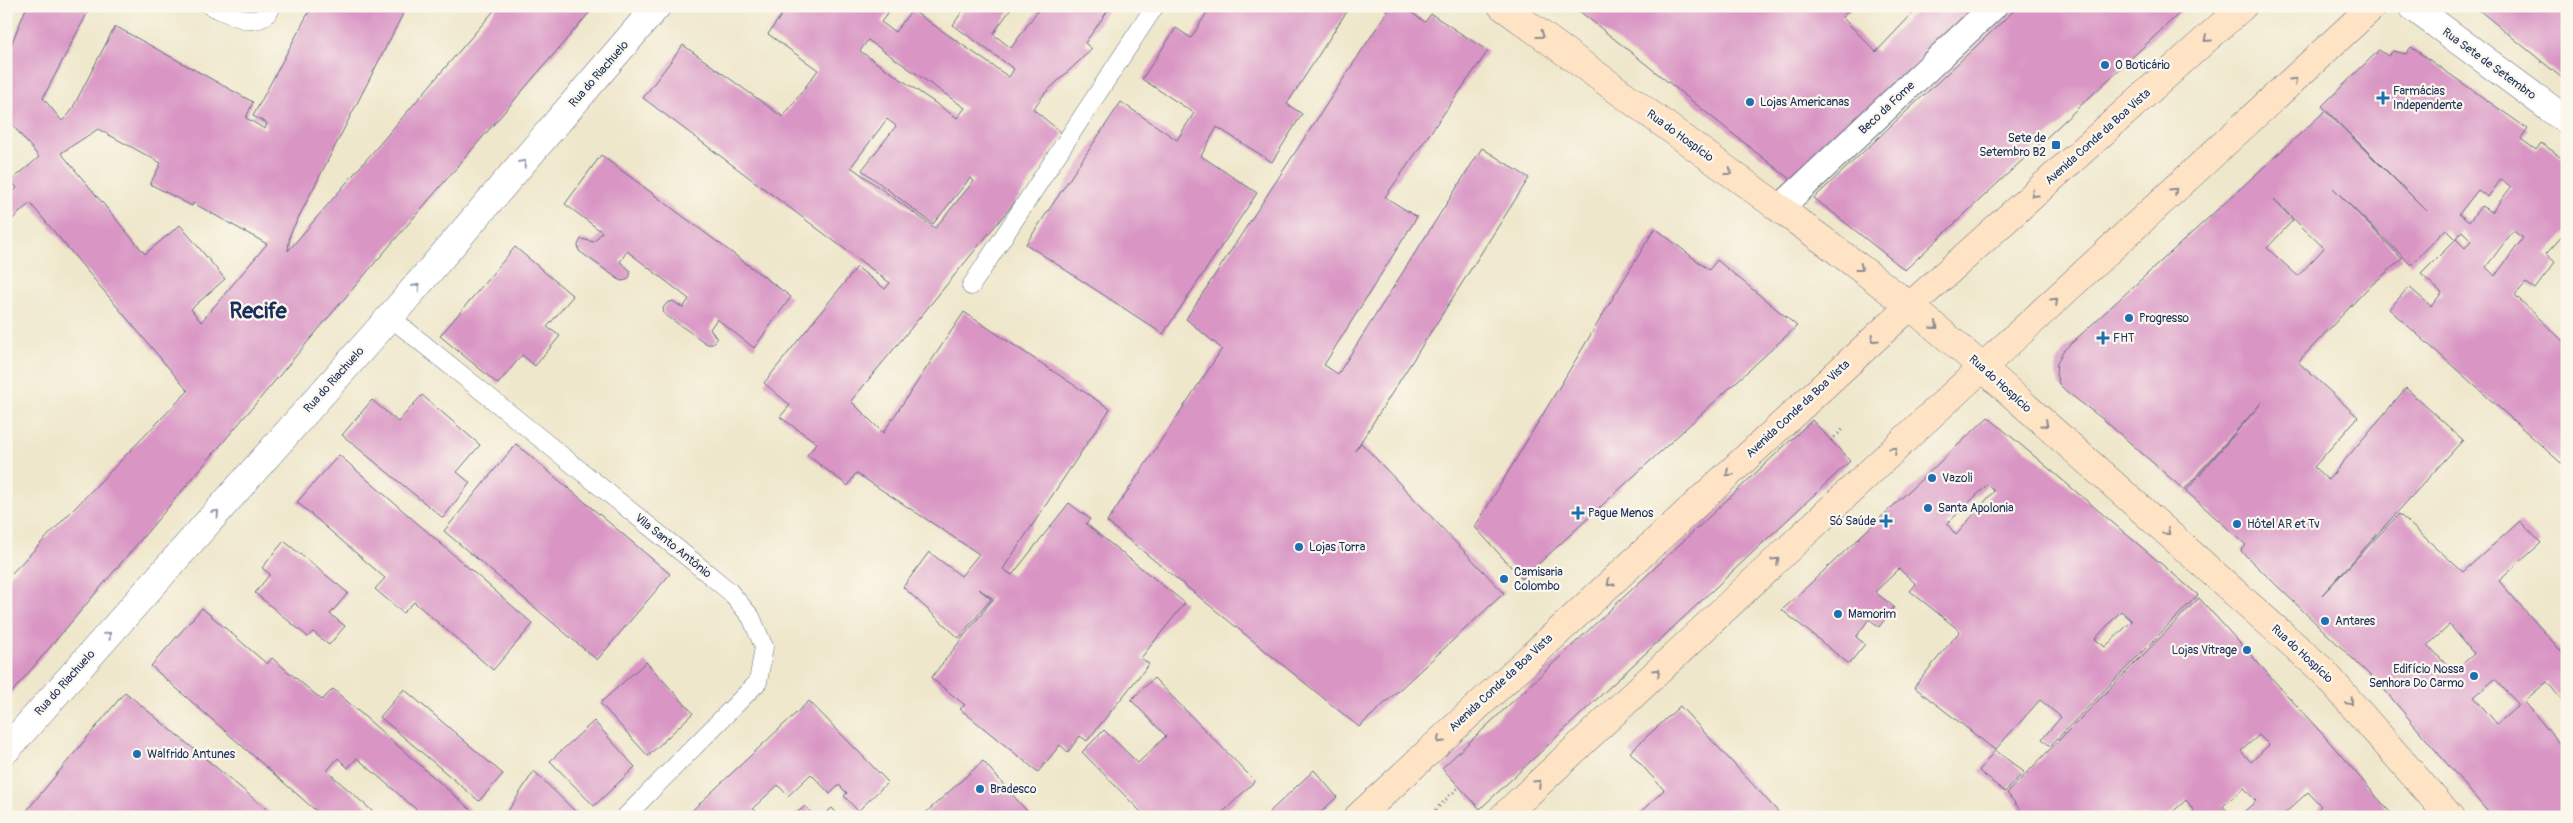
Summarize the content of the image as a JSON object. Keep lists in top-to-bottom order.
{
  "streets": {
    "main road": ["Rua do Hospício", "Avenida Conde da Boa Vista"],
    "street": ["Rua Sete de Setembro", "Rua do Riachuelo", "Beco da Fome"],
    "lane": ["Vila Santo Antônio"]
  },
  "crossings": [
    ["Rua do Riachuelo", "Vila Santo Antônio"],
    ["Beco da Fome", "Rua do Hospício"],
    ["Rua do Hospício", "Avenida Conde da Boa Vista"]
  ],
  "one_way": ["Rua do Riachuelo", "Rua do Hospício"],
  "districts": ["Recife"],
  "places": {
    "other": [
      "O Boticário",
      "Lojas Americanas",
      "Progresso",
      "Vazoli",
      "Santa Apolonia",
      "Hôtel AR et Tv",
      "Lojas Torra",
      "Camisaria Colombo",
      "Mamorim",
      "Antares",
      "Lojas Vitrage",
      "Edifício Nossa Senhora Do Carmo",
      "Walfrido Antunes",
      "Bradesco"
    ],
    "health": [
      "Farmácias Independente",
      "FHT",
      "Pague Menos",
      "Só Saúde"
    ],
    "transit": ["Sete de Setembro B2"]
  }
}
